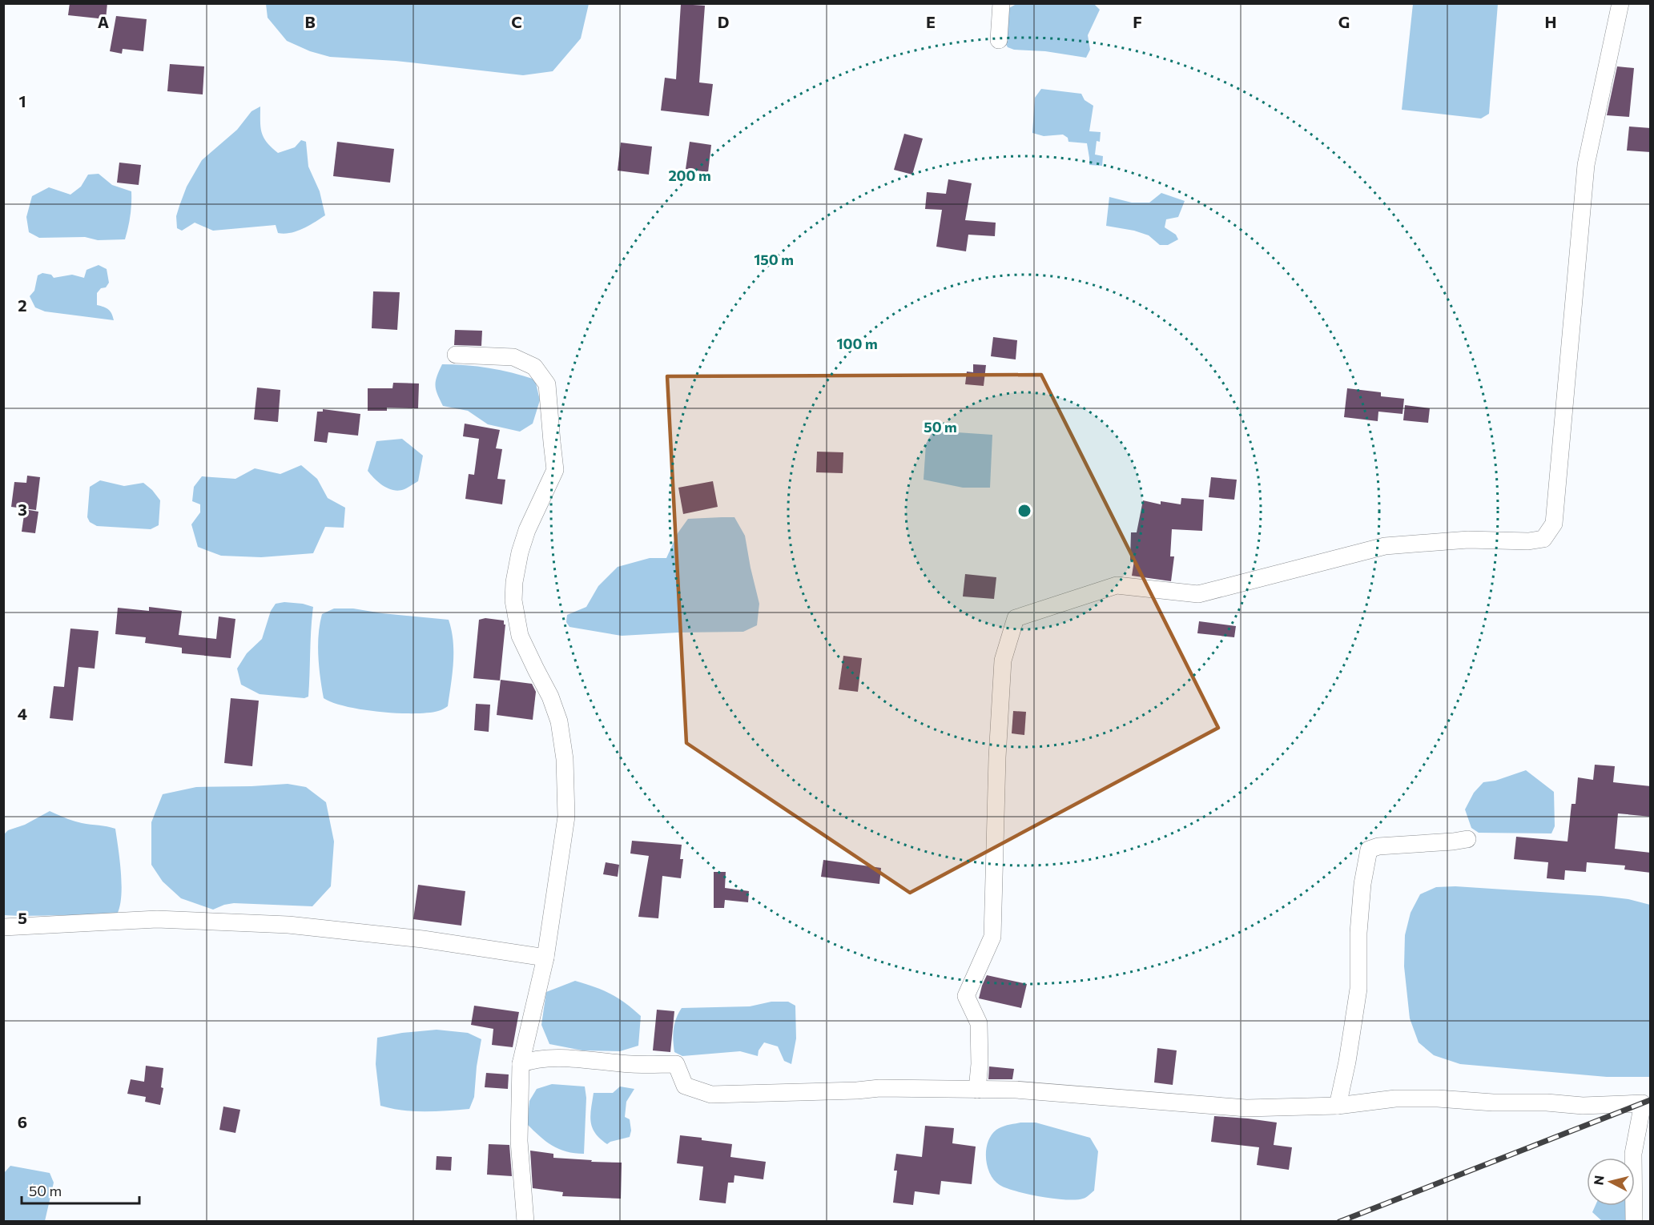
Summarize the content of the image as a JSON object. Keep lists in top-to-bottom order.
{
  "scale_bar": "50 m",
  "north": "left",
  "grid": {
    "columns": [
      "A",
      "B",
      "C",
      "D",
      "E",
      "F",
      "G",
      "H"
    ],
    "rows": [
      "1",
      "2",
      "3",
      "4",
      "5",
      "6"
    ]
  },
  "rings": [
    "200 m",
    "150 m",
    "100 m",
    "50 m"
  ]
}
